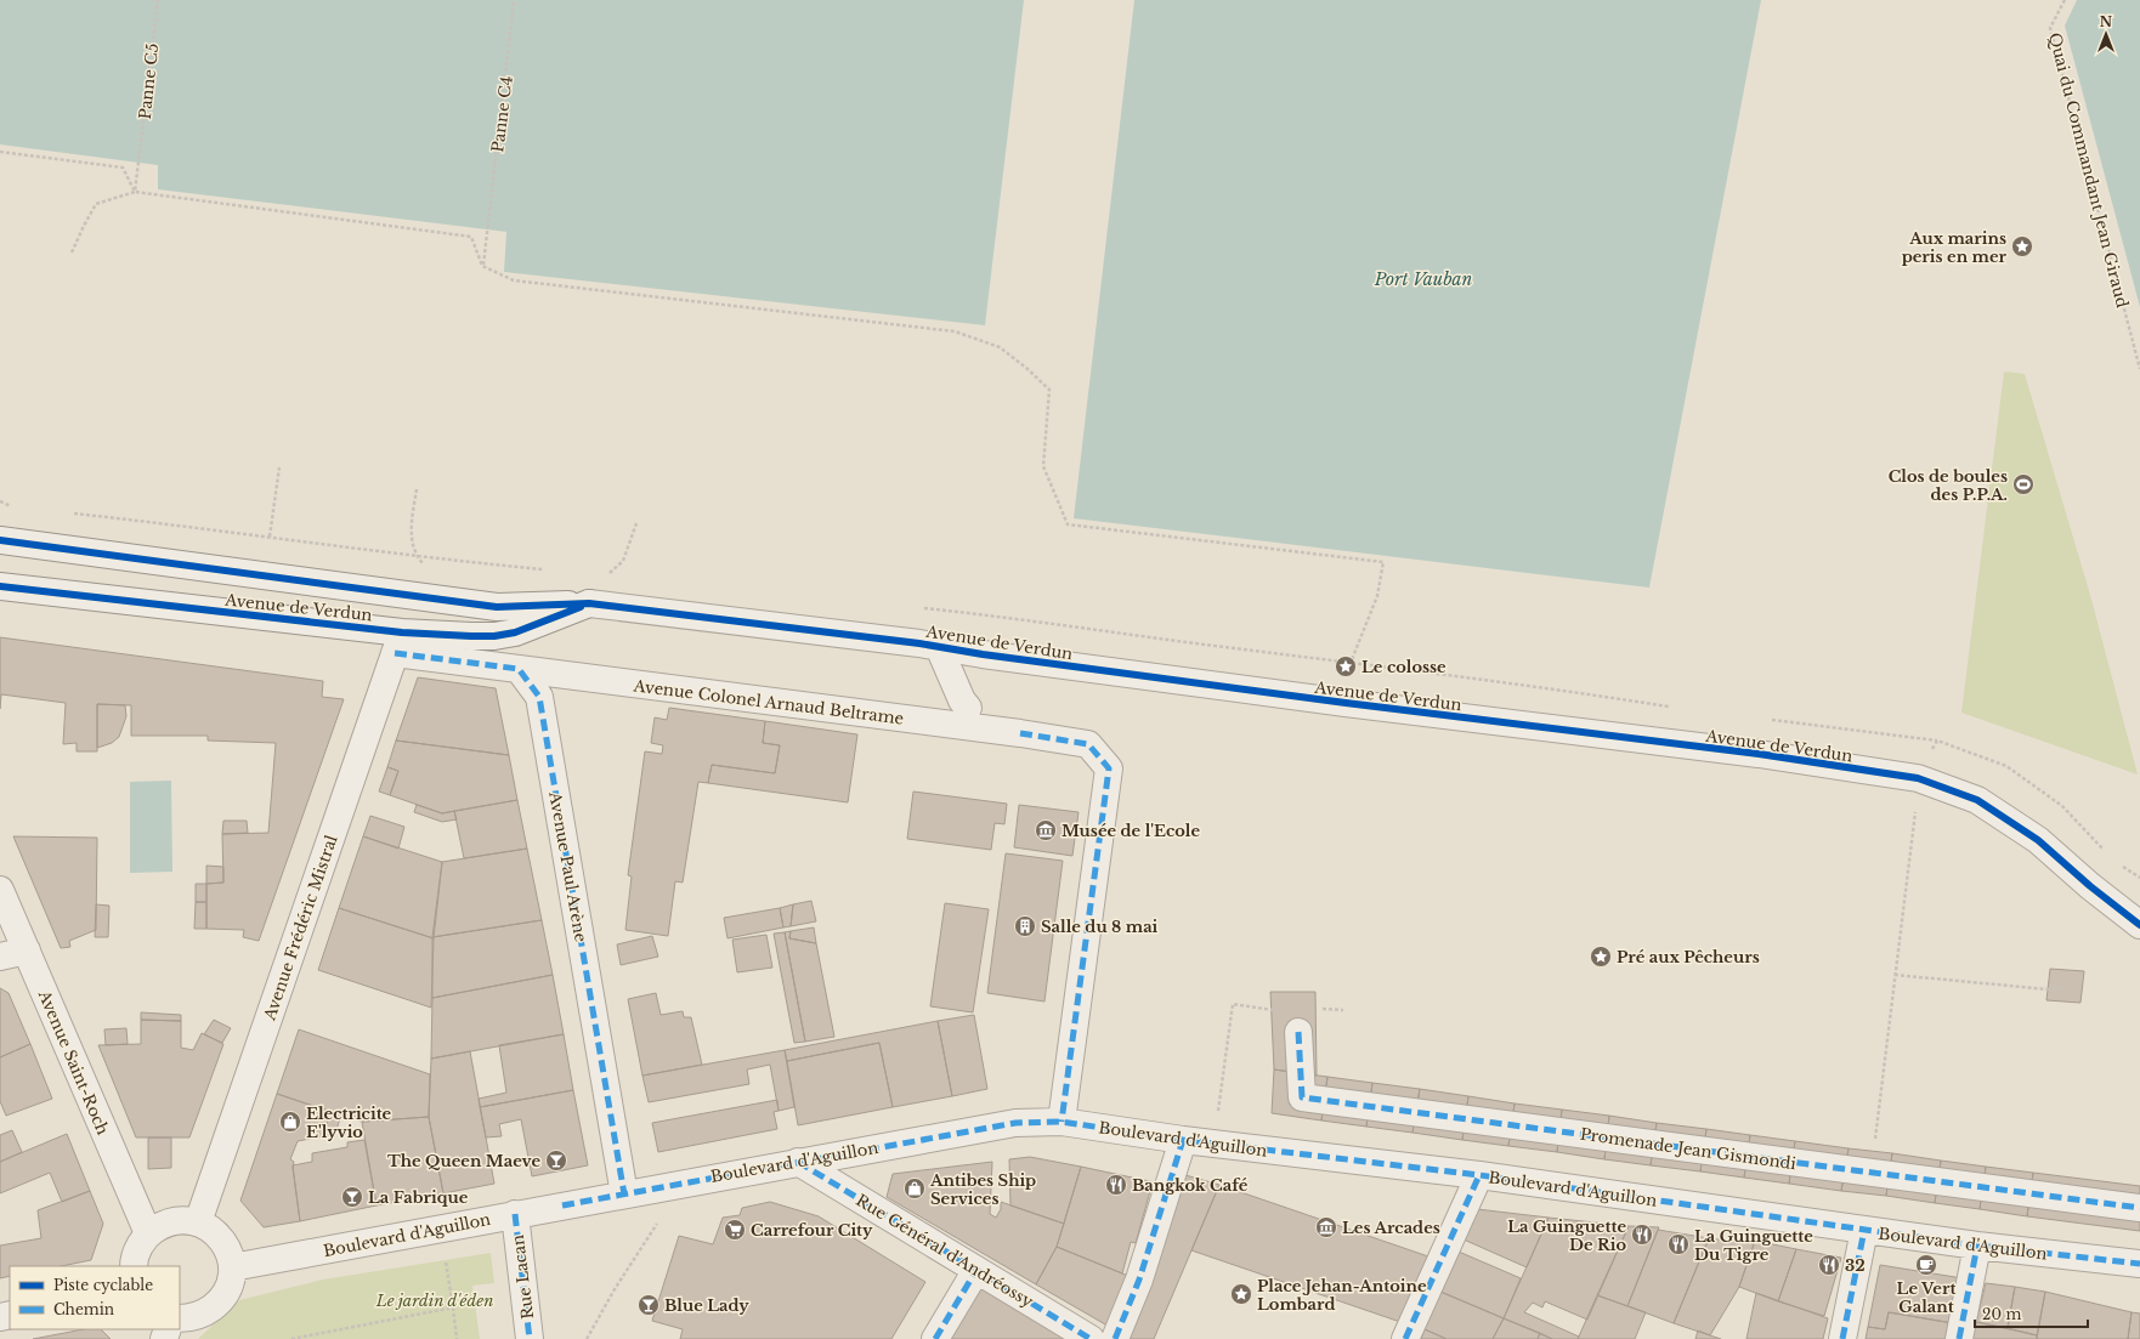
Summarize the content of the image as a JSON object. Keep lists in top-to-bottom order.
{
  "streets": {
    "street": [
      "Avenue de Verdun",
      "Avenue Colonel Arnaud Beltrame",
      "Avenue Paul Arène",
      "Avenue Frédéric Mistral",
      "Avenue Saint-Roch",
      "Boulevard d'Aguillon",
      "Promenade Jean Gismondi",
      "Rue Général d'Andréossy",
      "Rue Lacan"
    ],
    "path": ["Panne C5", "Panne C4", "Quai du Commandant Jean Giraud"]
  },
  "crossings": [
    ["Avenue de Verdun", "Avenue Frédéric Mistral"],
    ["Avenue Colonel Arnaud Beltrame", "Avenue Paul Arène"],
    ["Avenue Colonel Arnaud Beltrame", "Boulevard d'Aguillon"],
    ["Avenue Paul Arène", "Boulevard d'Aguillon"],
    ["Boulevard d'Aguillon", "Rue Général d'Andréossy"],
    ["Boulevard d'Aguillon", "Rue Lacan"]
  ],
  "water": ["Port Vauban"],
  "parks": ["Le jardin d'éden"],
  "places": {
    "place": [
      "Aux marins peris en mer",
      "Le colosse",
      "Pré aux Pêcheurs",
      "Place Jehan-Antoine Lombard"
    ],
    "sports": ["Clos de boules des P.P.A."],
    "museum": ["Musée de l'Ecole", "Les Arcades"],
    "building": ["Salle du 8 mai"],
    "shop": ["Electricite E'lyvio", "Antibes Ship Services"],
    "bar": ["The Queen Maeve", "La Fabrique", "Blue Lady"],
    "restaurant": [
      "Bangkok Café",
      "La Guinguette De Rio",
      "La Guinguette Du Tigre",
      "32"
    ],
    "supermarket": ["Carrefour City"],
    "cafe": ["Le Vert Galant"]
  },
  "legend": ["Piste cyclable", "Chemin"],
  "scale_bar": "20 m",
  "north": "top"
}
